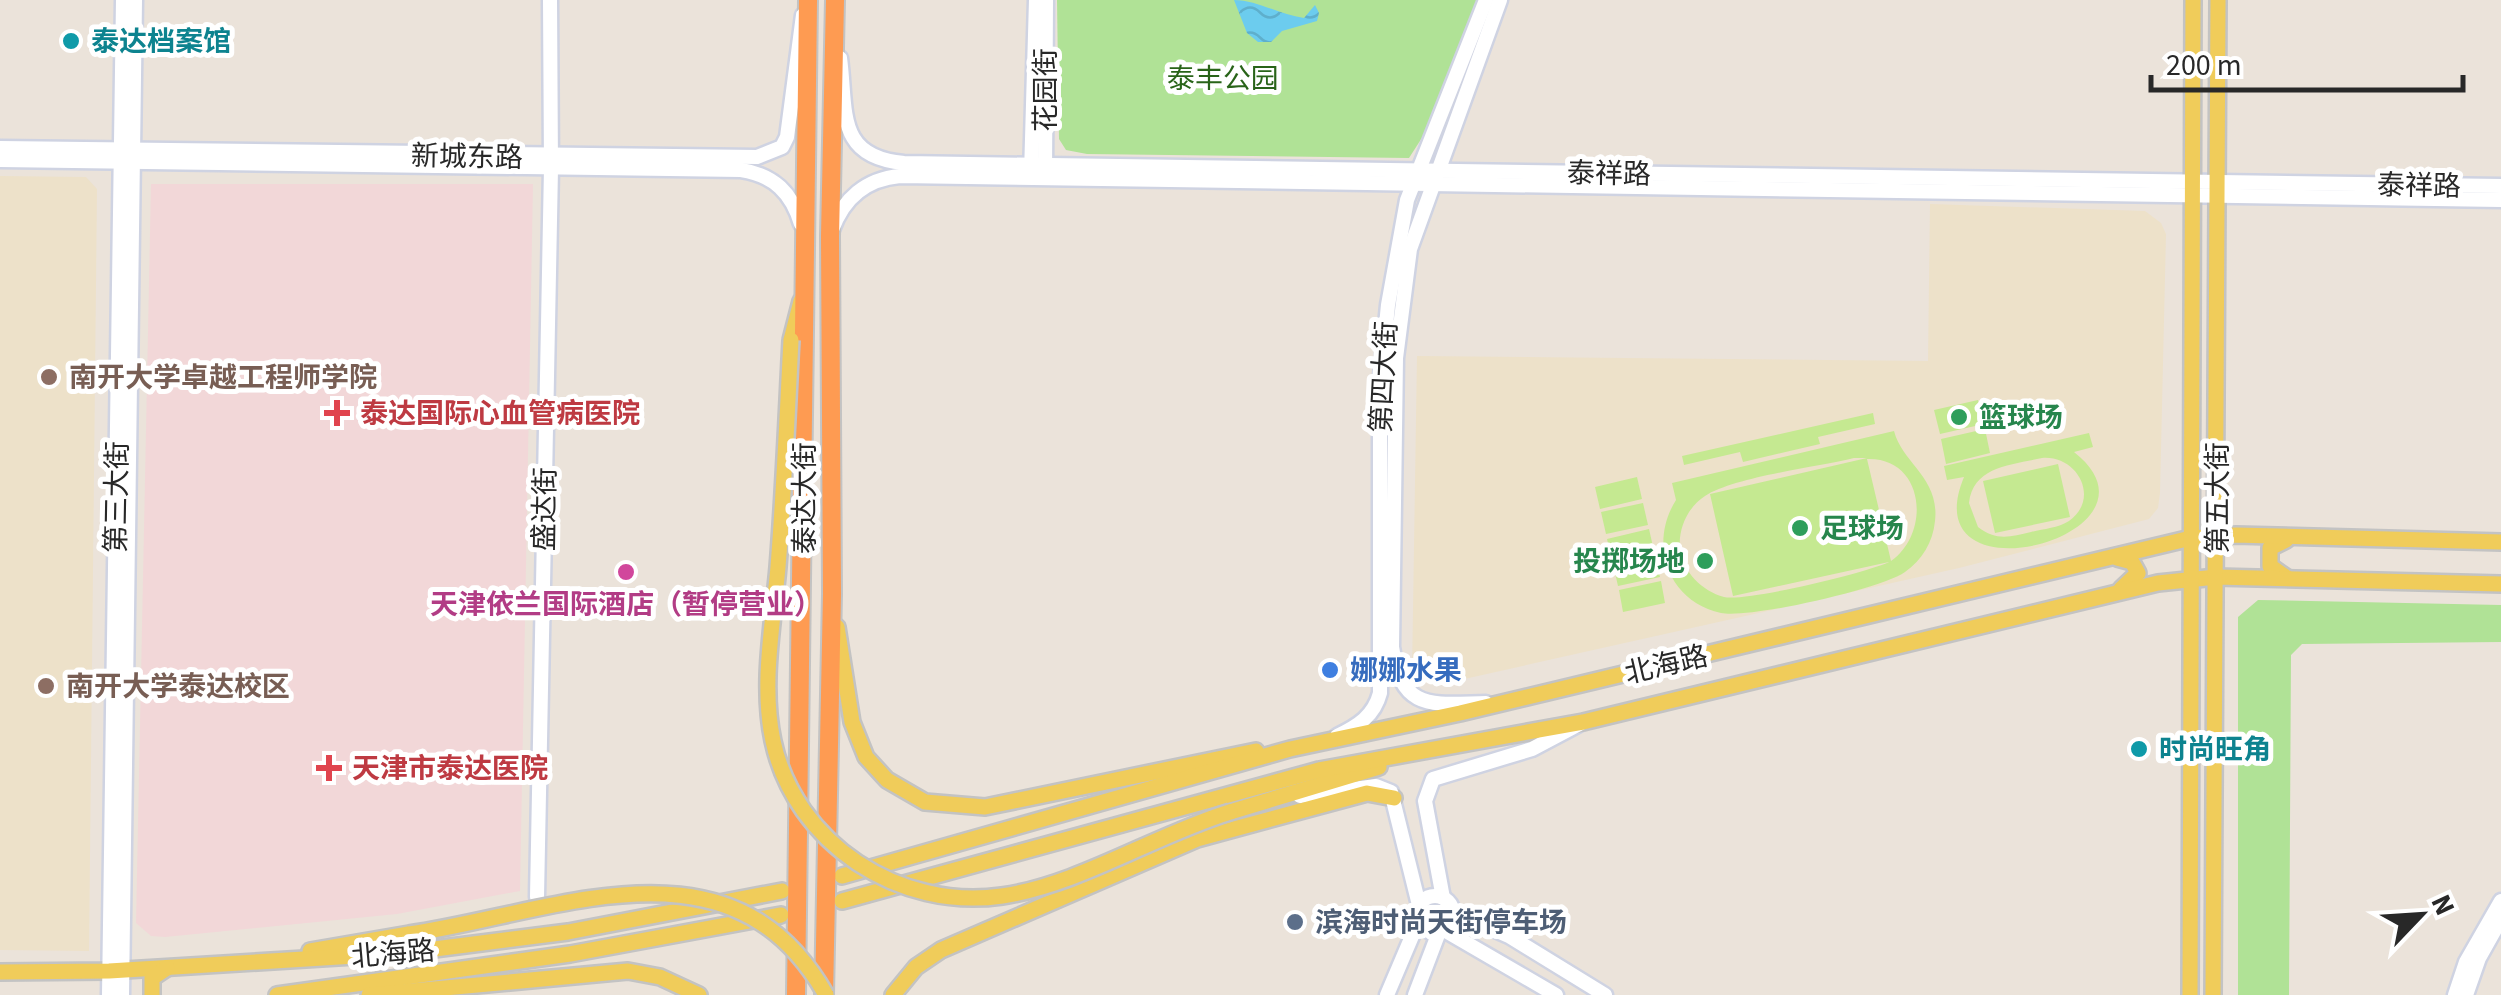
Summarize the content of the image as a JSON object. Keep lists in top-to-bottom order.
{
  "streets": {
    "highway": ["泰达大街"],
    "main road": ["第五大街", "北海路"],
    "street": [
      "花园街",
      "新城东路",
      "泰祥路",
      "第四大街",
      "第三大街",
      "盛达街"
    ]
  },
  "crossings": [
    ["花园街", "泰祥路"],
    ["新城东路", "第三大街"],
    ["新城东路", "泰达大街"],
    ["新城东路", "盛达街"],
    ["泰祥路", "第四大街"],
    ["泰祥路", "泰达大街"],
    ["泰祥路", "第五大街"],
    ["第四大街", "北海路"],
    ["第三大街", "北海路"],
    ["第五大街", "北海路"]
  ],
  "parks": ["泰丰公园"],
  "places": {
    "other": [
      "泰达档案馆",
      "南开大学卓越工程师学院",
      "篮球场",
      "足球场",
      "投掷场地",
      "天津依兰国际酒店（暂停营业）",
      "娜娜水果",
      "南开大学泰达校区",
      "时尚旺角",
      "滨海时尚天街停车场"
    ],
    "health": ["泰达国际心血管病医院", "天津市泰达医院"]
  },
  "scale_bar": "200 m",
  "north": "top right"
}
